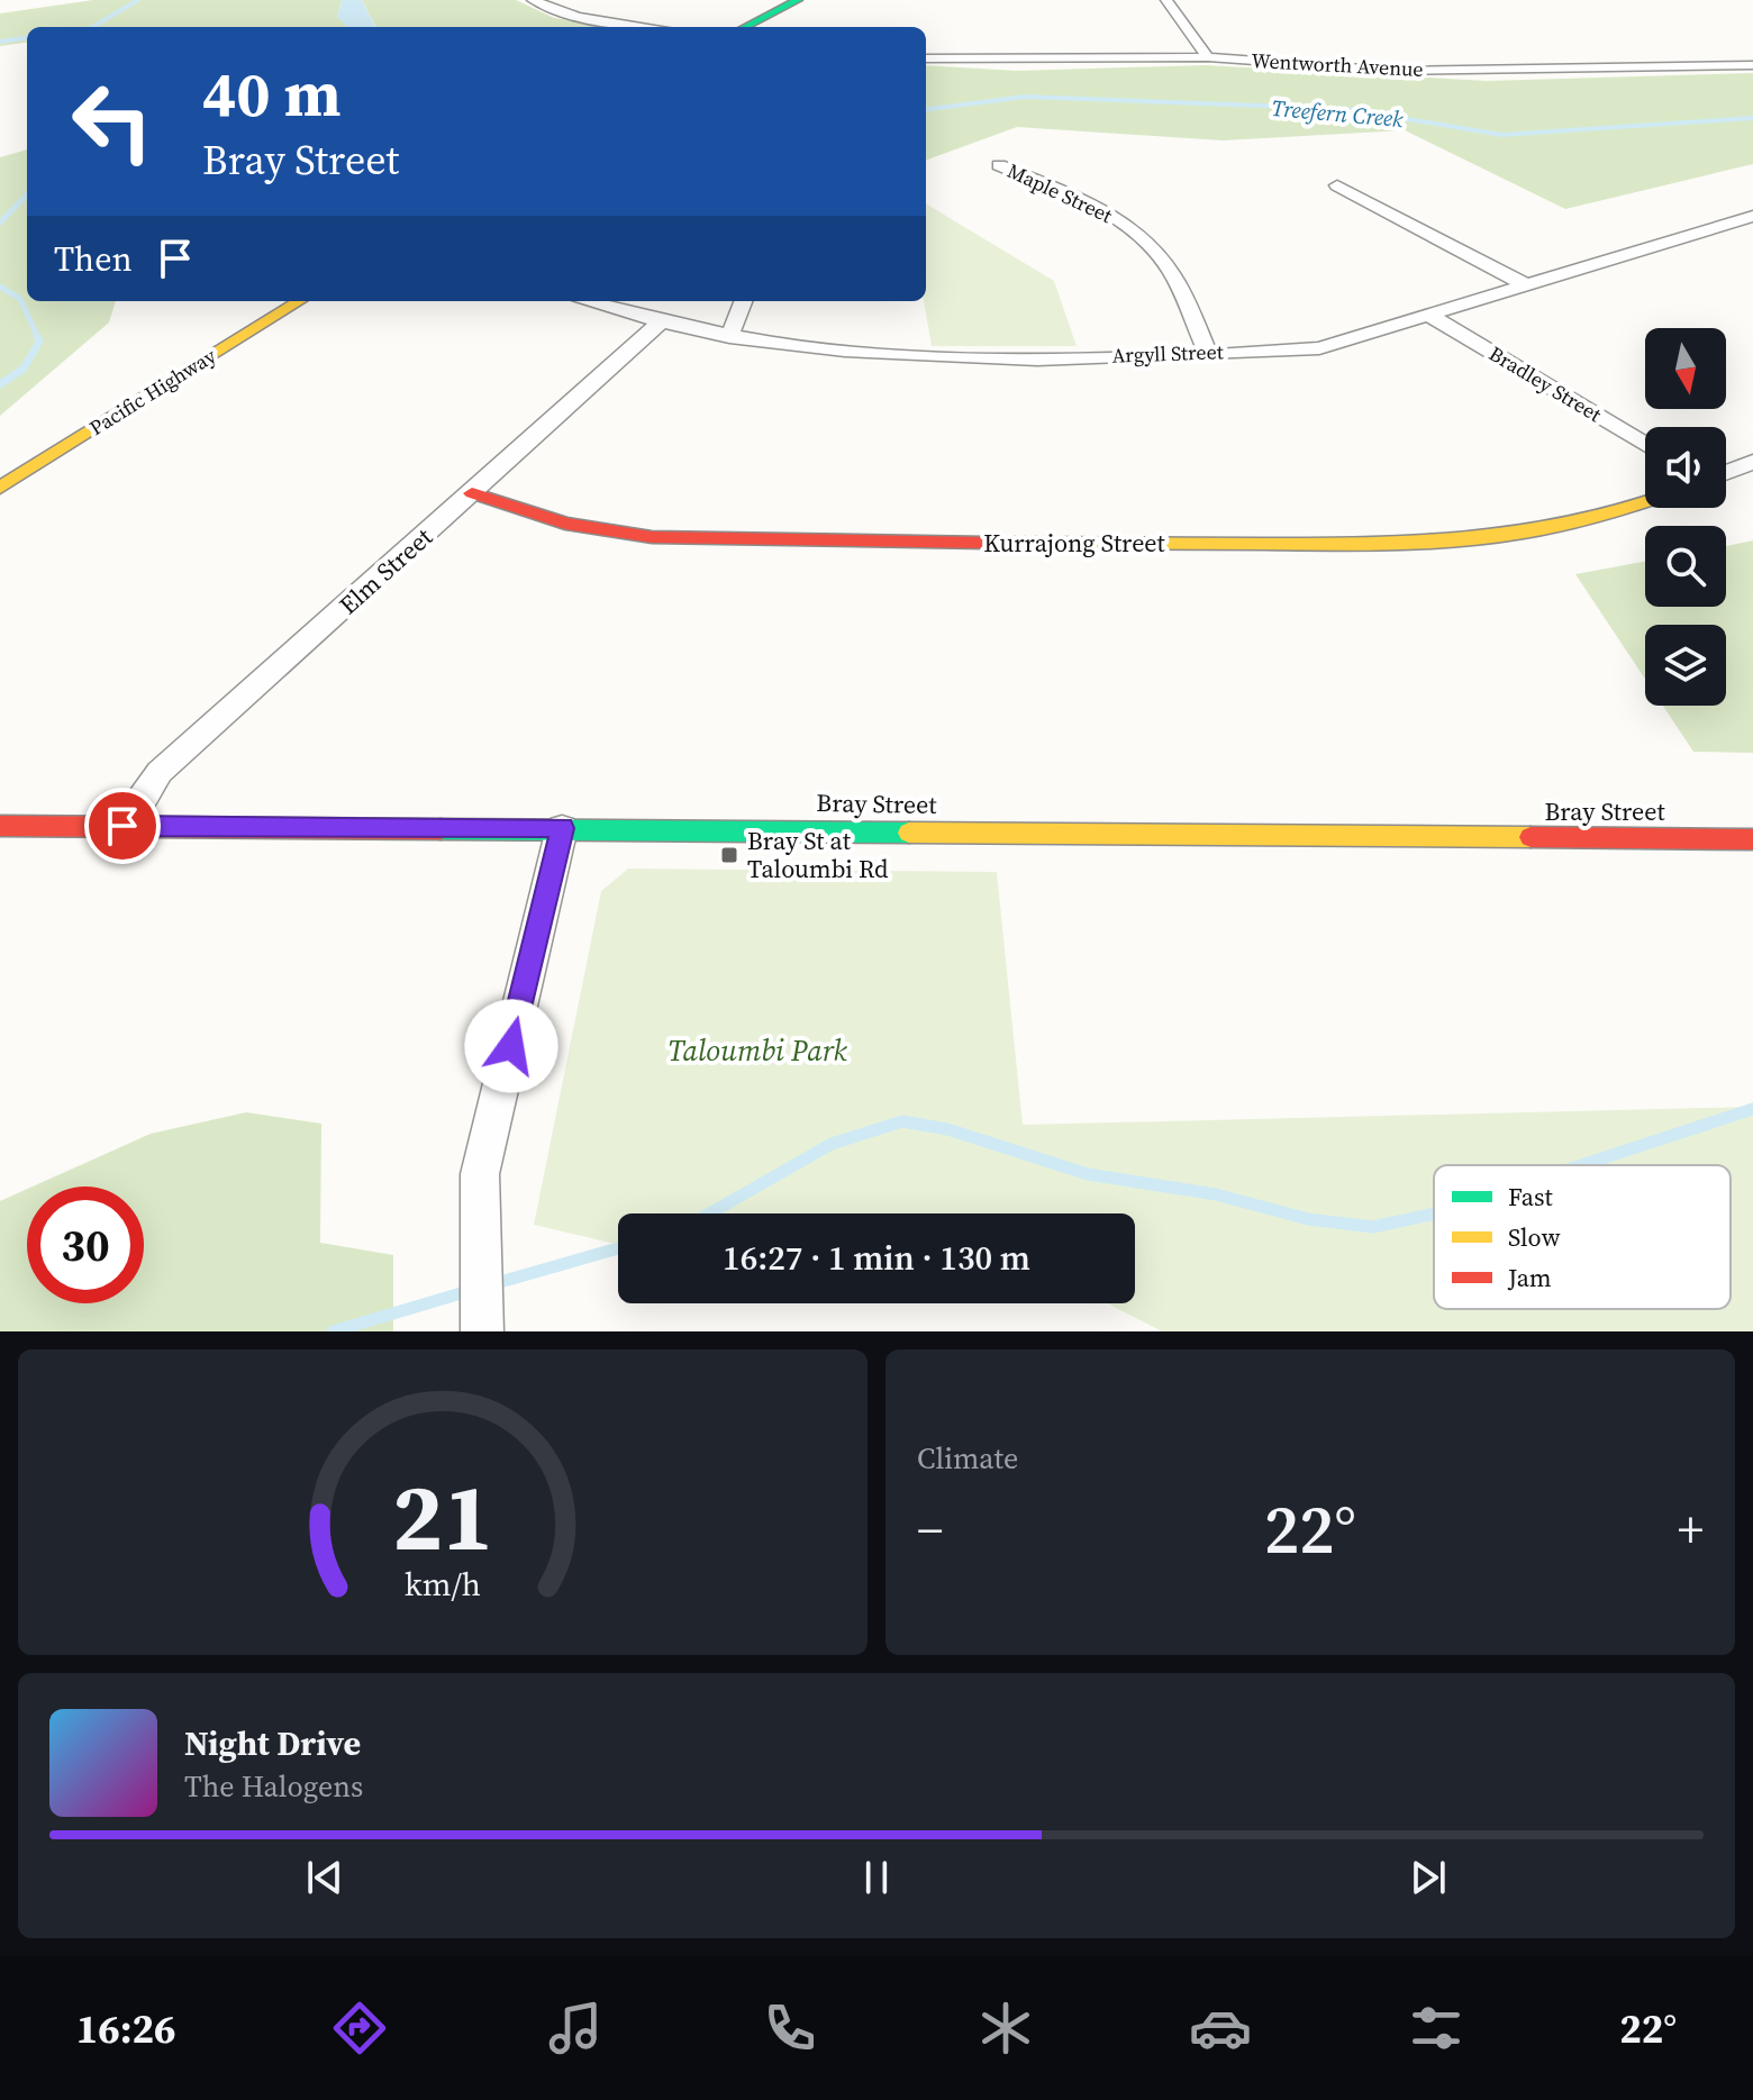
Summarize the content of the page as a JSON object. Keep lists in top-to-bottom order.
{
  "streets": {
    "main road": ["Pacific Highway", "Kurrajong Street", "Bray Street"],
    "street": [
      "Wentworth Avenue",
      "Maple Street",
      "Argyll Street",
      "Bradley Street",
      "Elm Street"
    ]
  },
  "crossings": [
    ["Maple Street", "Argyll Street"],
    ["Argyll Street", "Bradley Street"],
    ["Argyll Street", "Elm Street"],
    ["Kurrajong Street", "Elm Street"],
    ["Elm Street", "Bray Street"]
  ],
  "water": ["Treefern Creek"],
  "parks": ["Taloumbi Park"],
  "places": {
    "transit": ["Bray St at Taloumbi Rd"]
  },
  "legend": ["Fast", "Slow", "Jam"],
  "north": "bottom",
  "page": {
    "turn": ["40 m", "Bray Street"],
    "then": "Then",
    "limit": "30",
    "trip": "16:27 · 1 min · 130 m",
    "tile": "Climate",
    "heat": ["−", "22°", "+"],
    "song": ["Night Drive", "The Halogens"],
    "tabs": ["16:26", "22°"],
    "gauge": ["21", "km/h"]
  }
}
